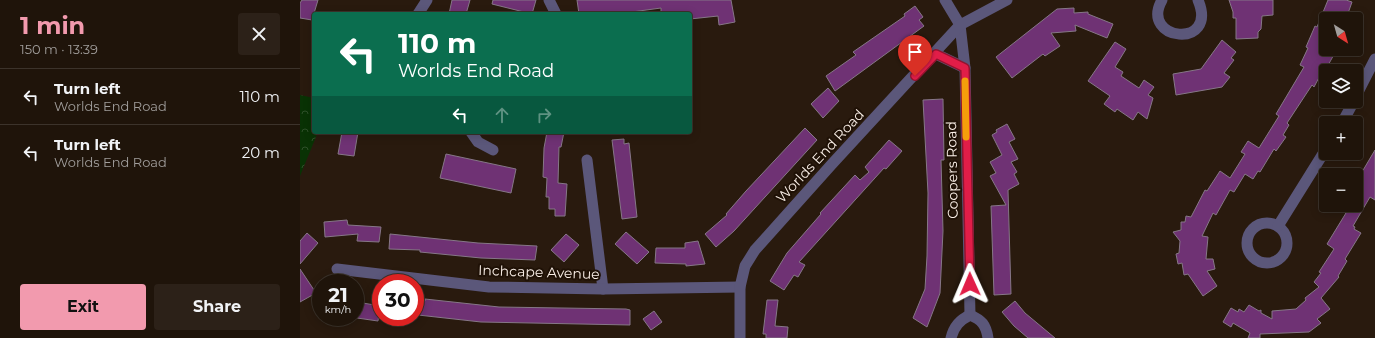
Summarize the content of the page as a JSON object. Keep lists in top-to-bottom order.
{
  "streets": {
    "street": ["Worlds End Road", "Coopers Road", "Inchcape Avenue"]
  },
  "crossings": [
    ["Worlds End Road", "Coopers Road"],
    ["Worlds End Road", "Inchcape Avenue"]
  ],
  "north": "bottom right",
  "page": {
    "heading": ["1 min", "150 m · 13:39"],
    "map_buttons": ["+", "−"],
    "turn": ["110 m", "Worlds End Road"],
    "list": [
      {
        "name": "Turn left",
        "note": "Worlds End Road",
        "value": "110 m"
      },
      {
        "name": "Turn left",
        "note": "Worlds End Road",
        "value": "20 m"
      }
    ],
    "speed": "21 km/h",
    "limit": "30",
    "buttons": ["Exit", "Share"]
  }
}
